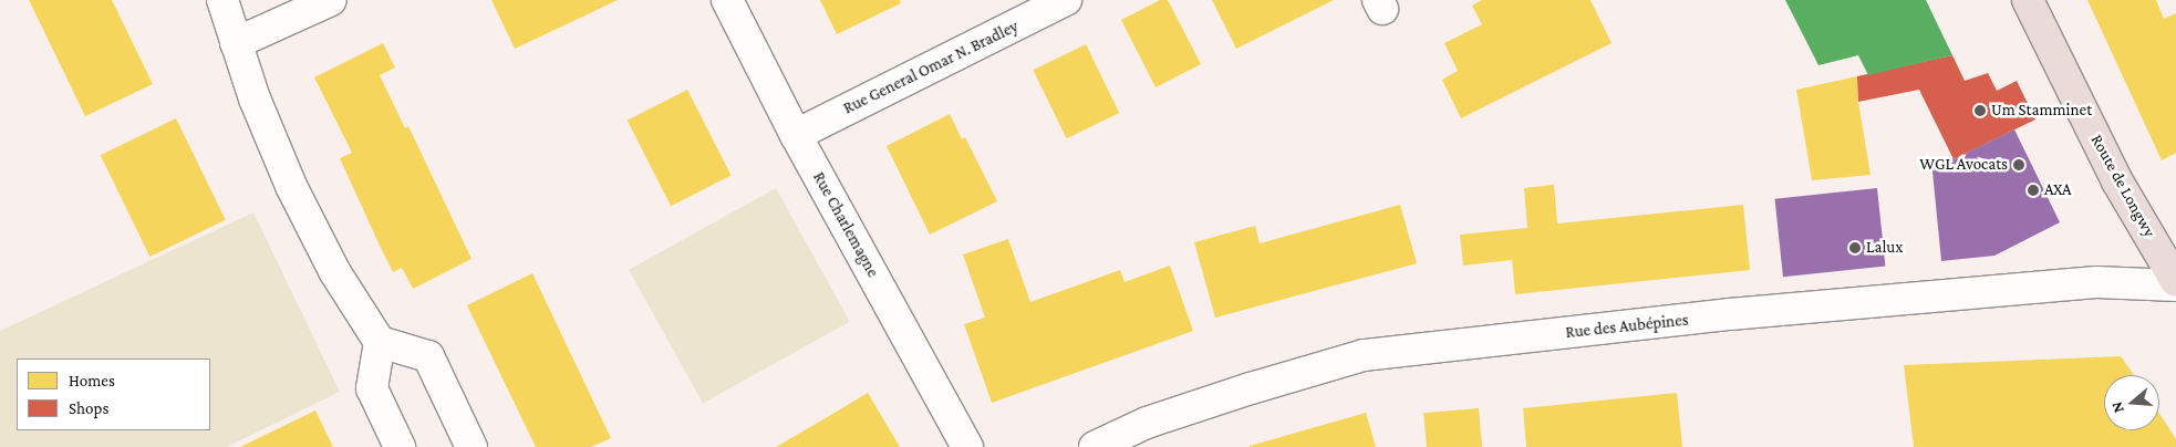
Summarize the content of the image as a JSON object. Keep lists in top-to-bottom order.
{
  "streets": {
    "main road": ["Route de Longwy"],
    "street": ["Rue General Omar N. Bradley", "Rue Charlemagne", "Rue des Aubépines"]
  },
  "crossings": [
    ["Rue General Omar N. Bradley", "Rue Charlemagne"]
  ],
  "places": [
    "Um Stamminet",
    "WGL Avocats",
    "AXA",
    "Lalux"
  ],
  "legend": ["Homes", "Shops"],
  "north": "left"
}
